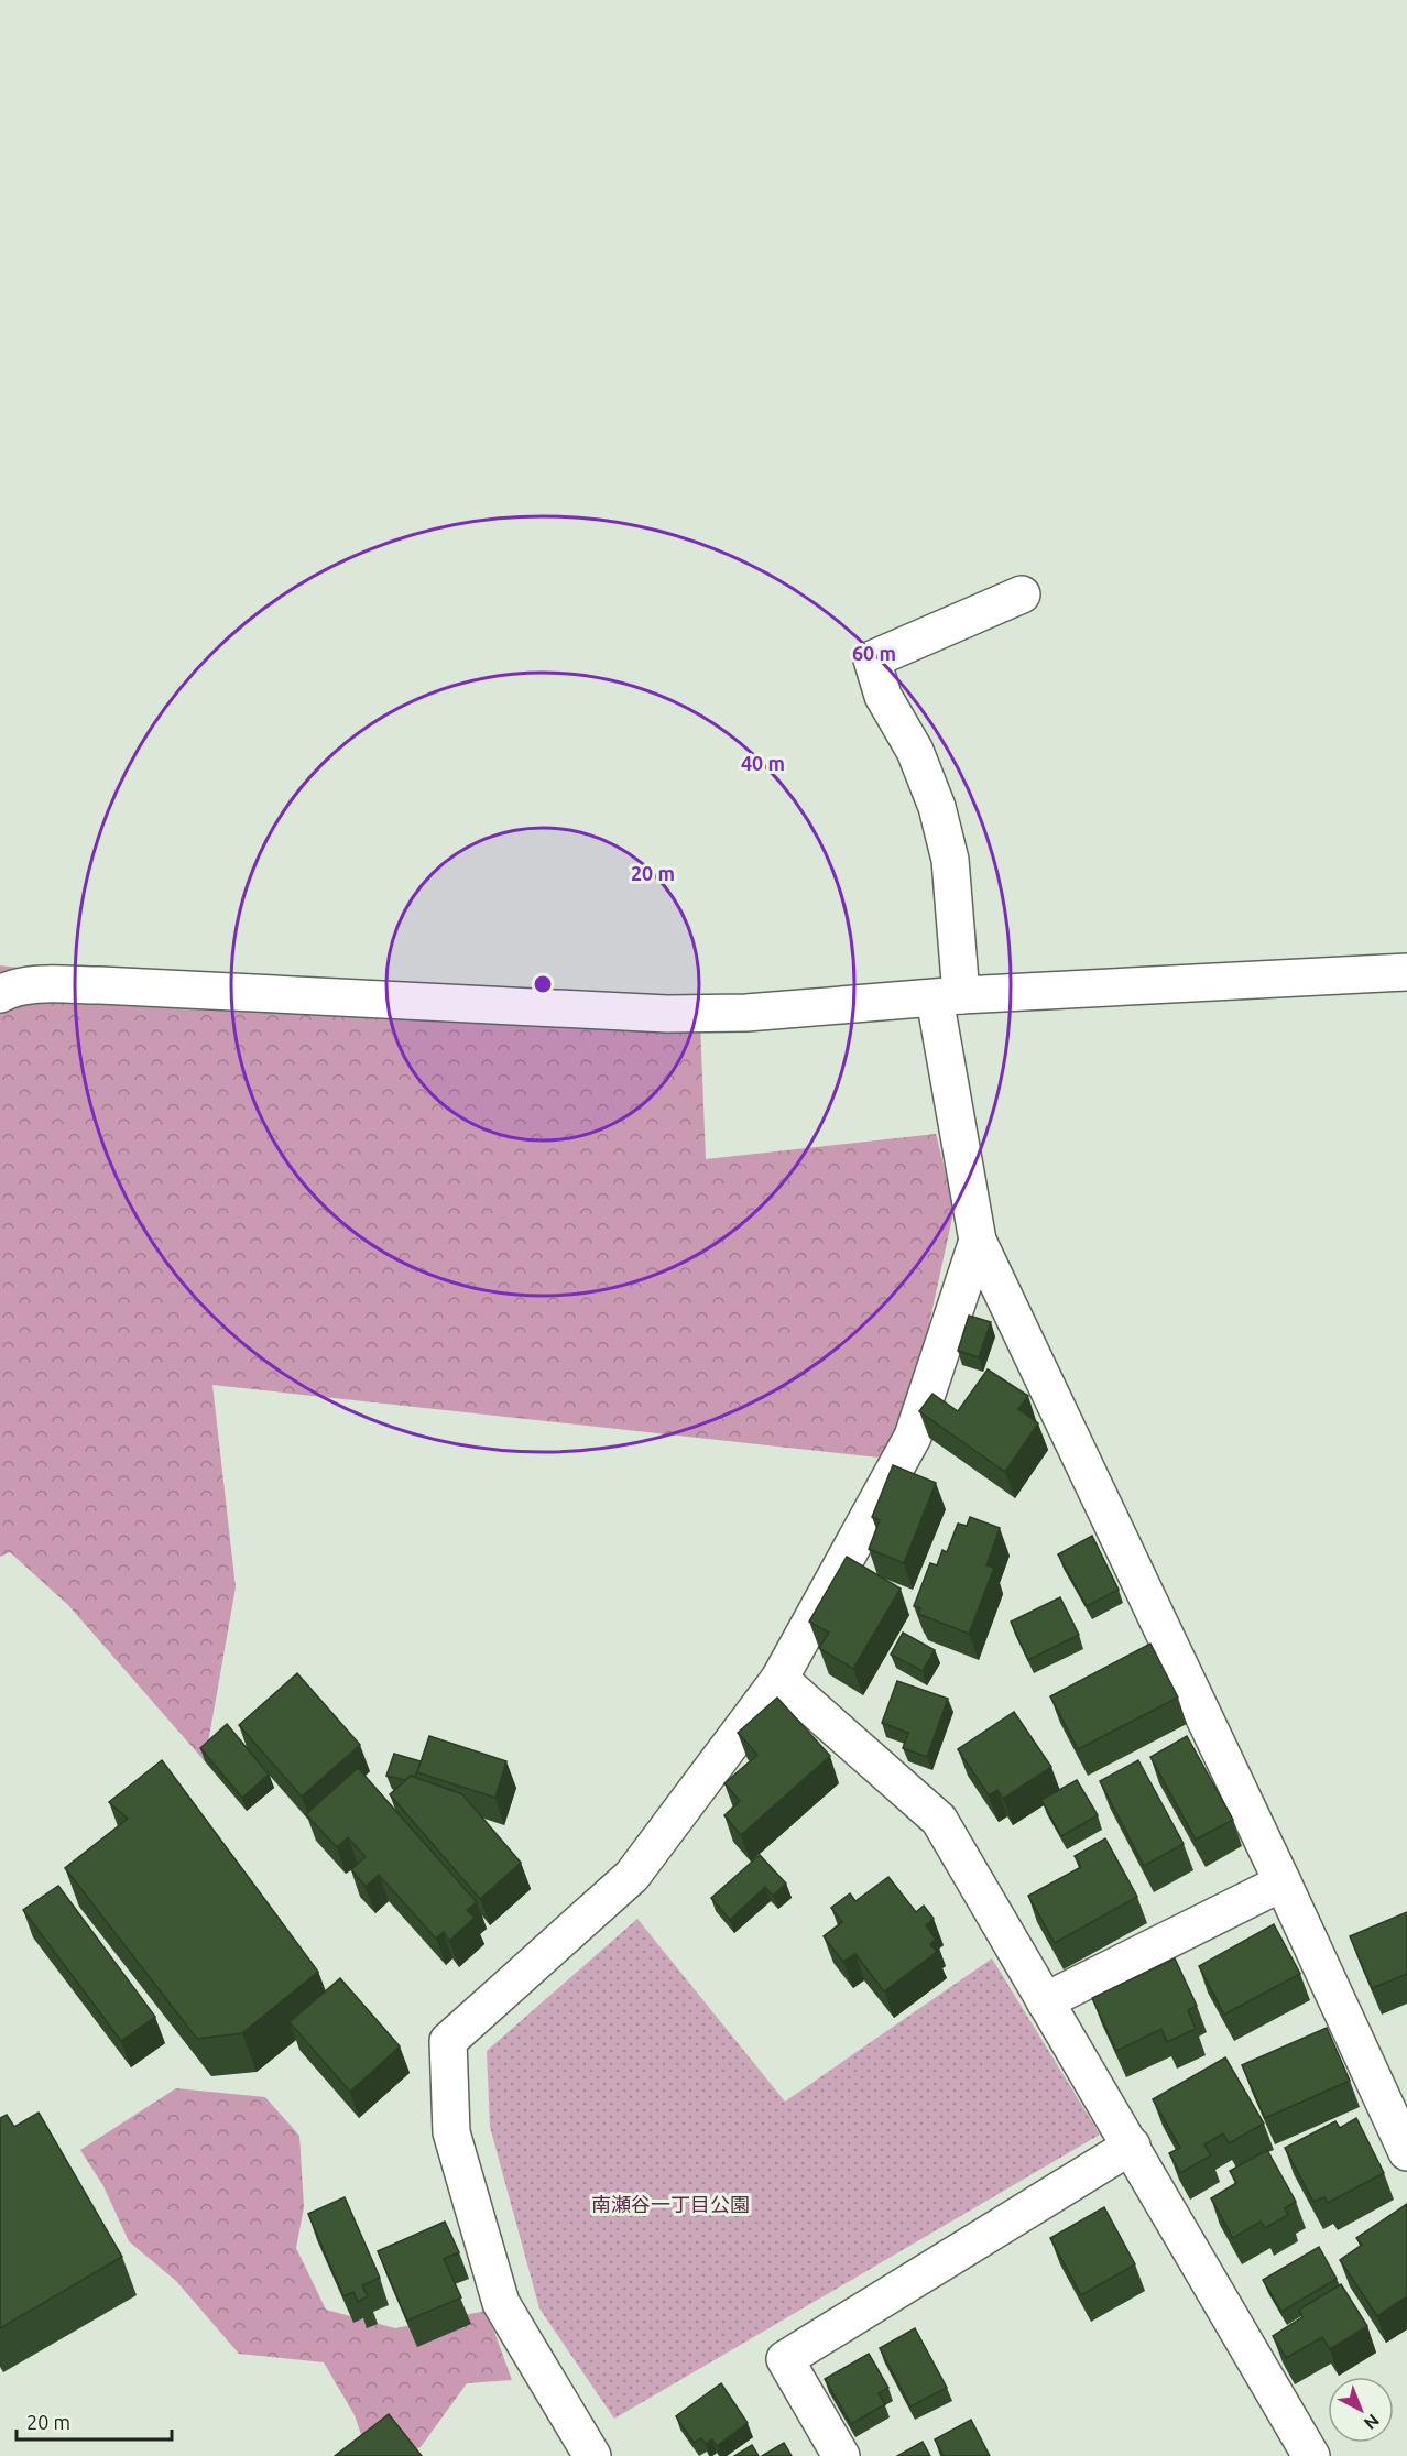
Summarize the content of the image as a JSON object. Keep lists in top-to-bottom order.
{
  "parks": ["南瀬谷一丁目公園"],
  "scale_bar": "20 m",
  "north": "bottom right",
  "rings": ["60 m", "40 m", "20 m"]
}
